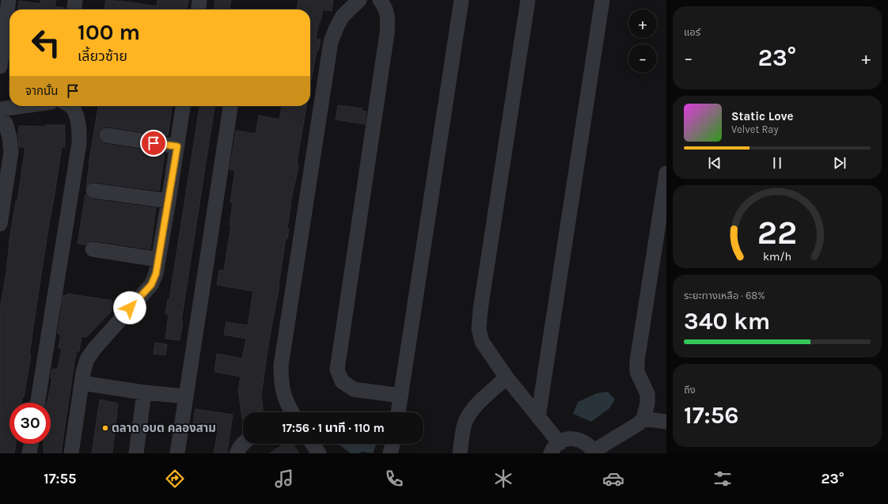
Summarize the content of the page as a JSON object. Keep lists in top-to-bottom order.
{
  "places": ["ตลาด อบต คลองสาม"],
  "page": {
    "tile": [
      "แอร์",
      ["ระยะทางเหลือ · 68%", "340 km"],
      ["ถึง", "17:56"]
    ],
    "map_buttons": ["+", "−"],
    "turn": ["100 m", "เลี้ยวซ้าย"],
    "heat": ["−", "23°", "+"],
    "then": "จากนั้น",
    "song": ["Static Love", "Velvet Ray"],
    "limit": "30",
    "trip": "17:56 · 1 นาที · 110 m",
    "tabs": ["17:55", "23°"],
    "gauge": ["22", "km/h"]
  }
}
